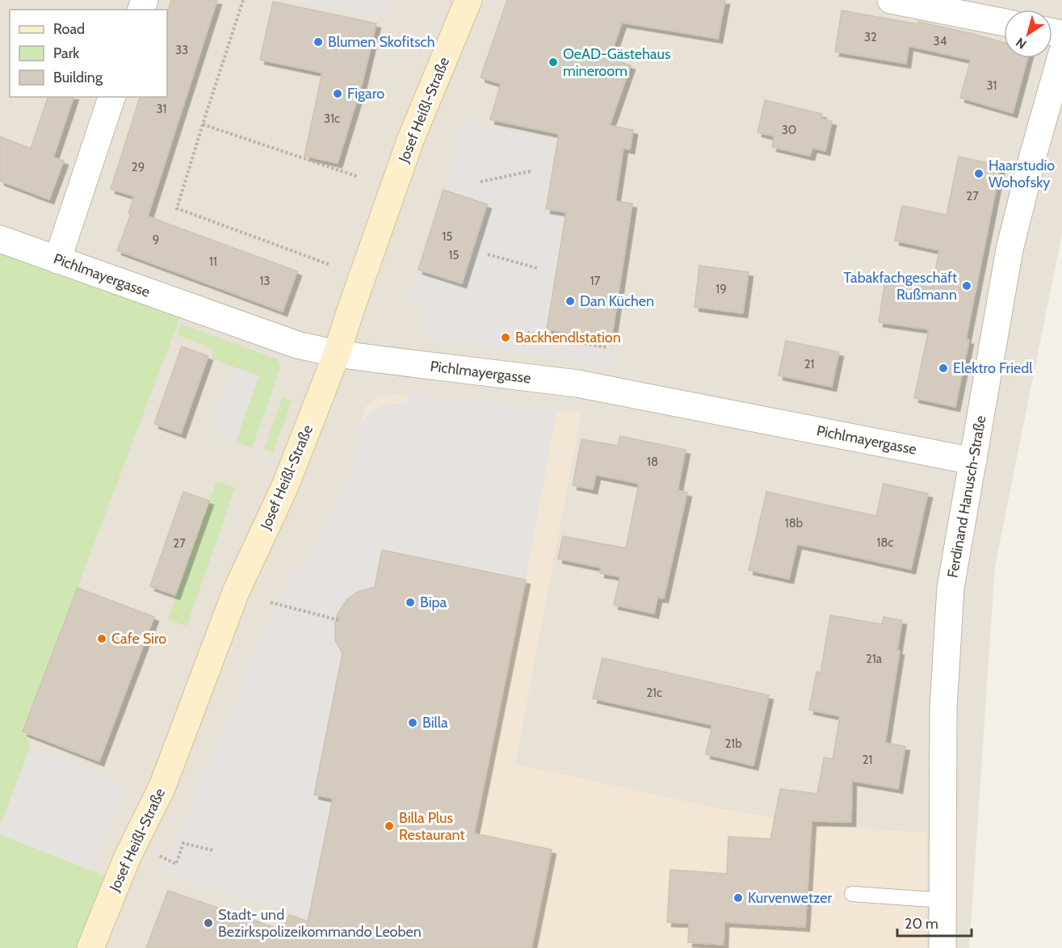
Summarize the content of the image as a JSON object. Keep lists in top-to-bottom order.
{
  "streets": {
    "main road": ["Josef Heißl-Straße"],
    "street": ["Pichlmayergasse", "Ferdinand Hanusch-Straße"]
  },
  "crossings": [
    ["Josef Heißl-Straße", "Pichlmayergasse"],
    ["Pichlmayergasse", "Ferdinand Hanusch-Straße"]
  ],
  "places": [
    "Blumen Skofitsch",
    "OeAD-Gästehaus mineroom",
    "Figaro",
    "Haarstudio Wohofsky",
    "Tabakfachgeschäft Rußmann",
    "Dan Küchen",
    "Backhendlstation",
    "Elektro Friedl",
    "Bipa",
    "Cafe Siro",
    "Billa",
    "Billa Plus Restaurant",
    "Kurvenwetzer",
    "Stadt- und Bezirkspolizeikommando Leoben"
  ],
  "house_numbers": [
    "32",
    "34",
    "33",
    "31",
    "31",
    "31c",
    "30",
    "29",
    "27",
    "15",
    "9",
    "15",
    "11",
    "13",
    "17",
    "19",
    "21",
    "18",
    "18b",
    "18c",
    "27",
    "21a",
    "21c",
    "21b",
    "21"
  ],
  "legend": ["Road", "Park", "Building"],
  "scale_bar": "20 m",
  "north": "bottom left"
}
